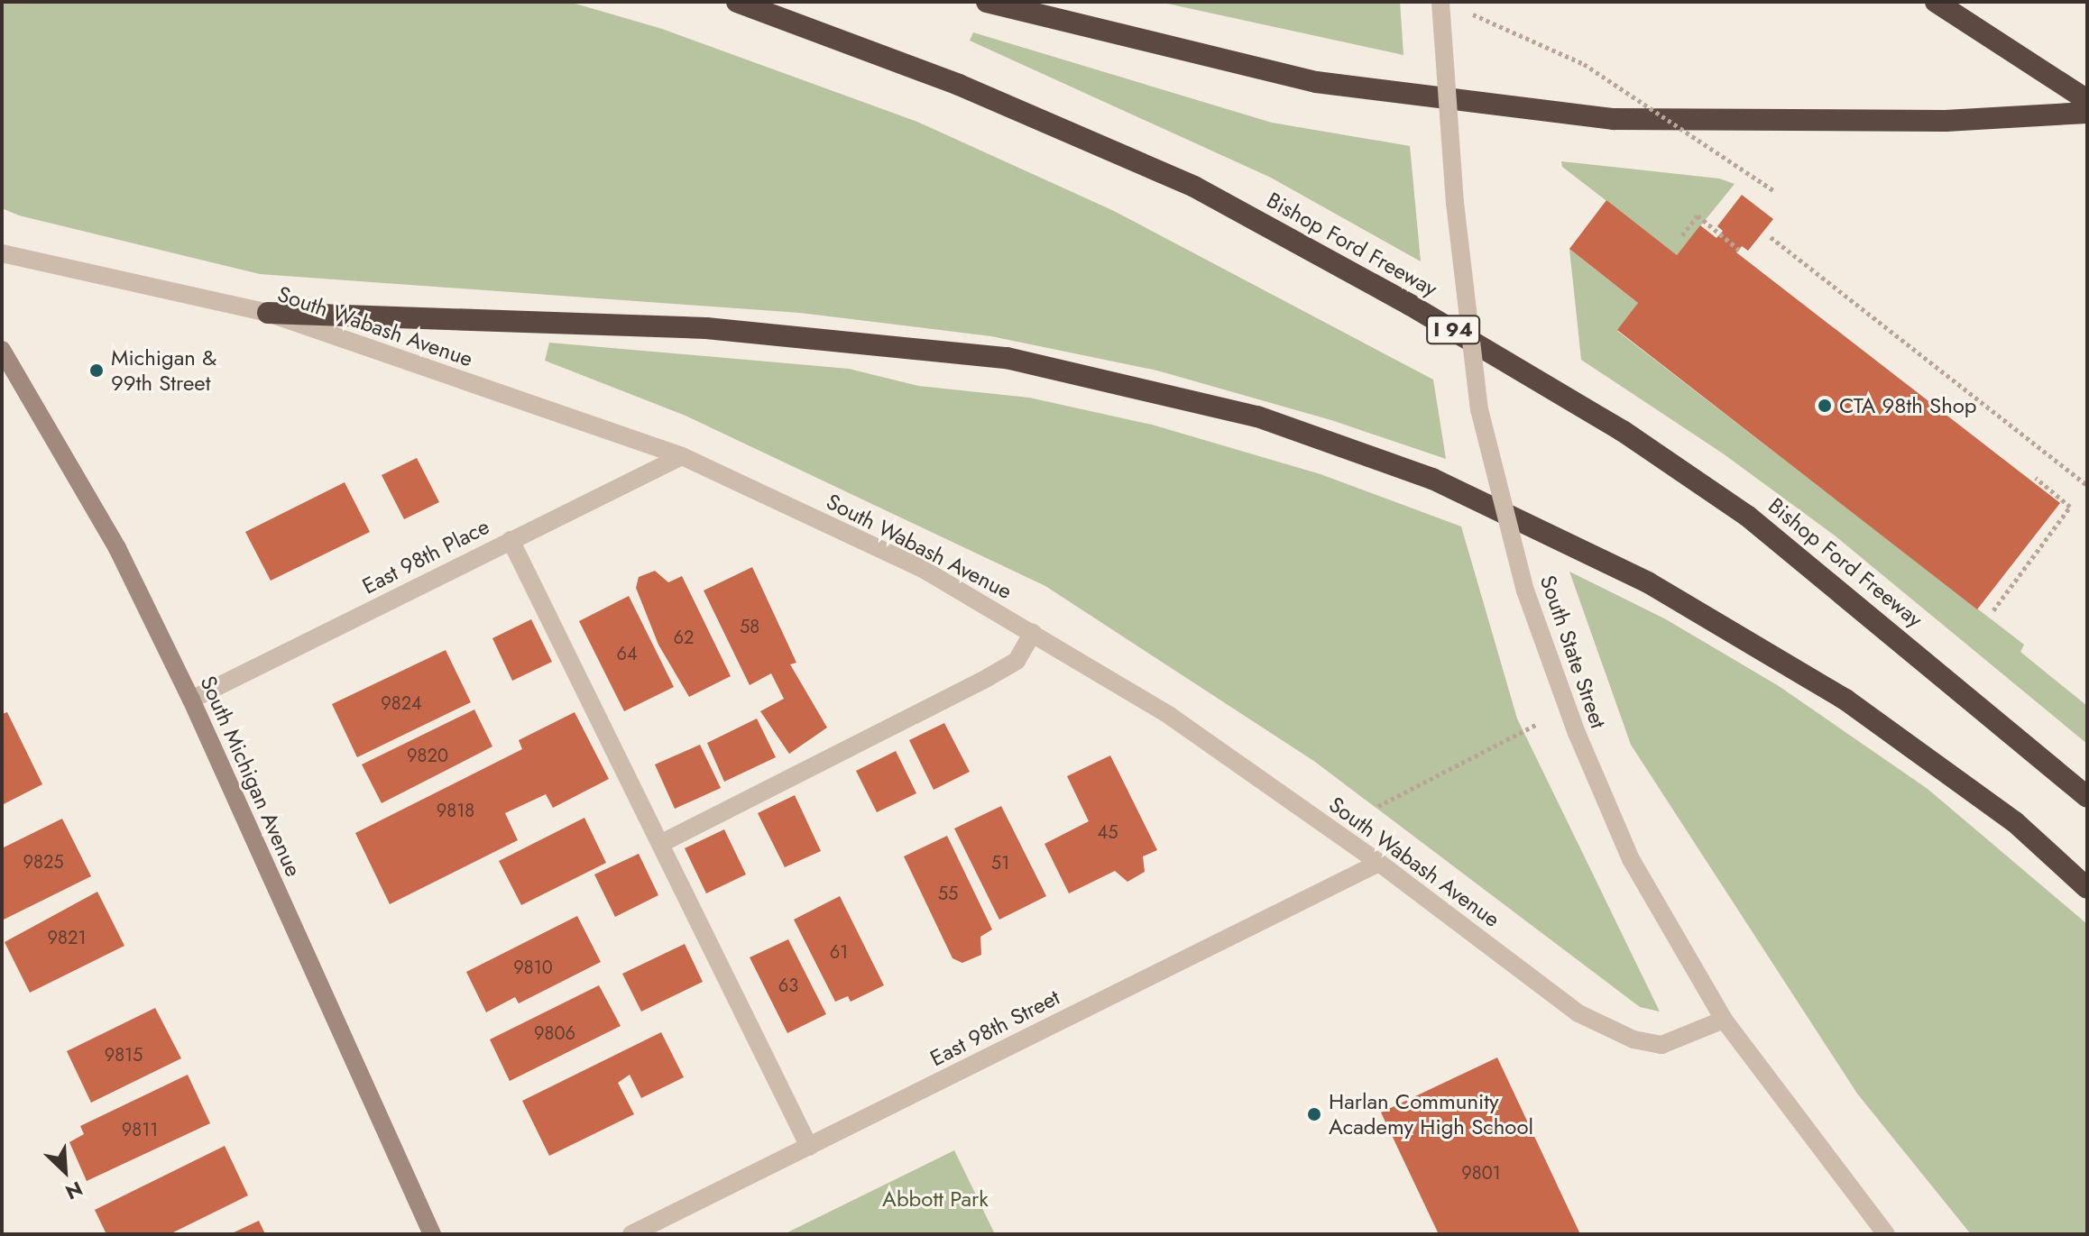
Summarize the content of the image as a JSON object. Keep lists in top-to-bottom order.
{
  "streets": {
    "highway": ["Bishop Ford Freeway", "I 94"],
    "main road": ["South Michigan Avenue"],
    "street": [
      "South Wabash Avenue",
      "East 98th Place",
      "South State Street",
      "East 98th Street"
    ]
  },
  "crossings": [
    ["South Wabash Avenue", "East 98th Place"],
    ["South Wabash Avenue", "South State Street"],
    ["South Wabash Avenue", "East 98th Street"],
    ["East 98th Place", "South Michigan Avenue"]
  ],
  "parks": ["Abbott Park"],
  "places": ["Michigan & 99th Street", "CTA 98th Shop", "Harlan Community Academy High School"],
  "house_numbers": [
    "58",
    "62",
    "64",
    "9824",
    "9820",
    "9818",
    "45",
    "9825",
    "51",
    "55",
    "9821",
    "61",
    "9810",
    "63",
    "9806",
    "9815",
    "9811",
    "9801"
  ],
  "north": "bottom right"
}
